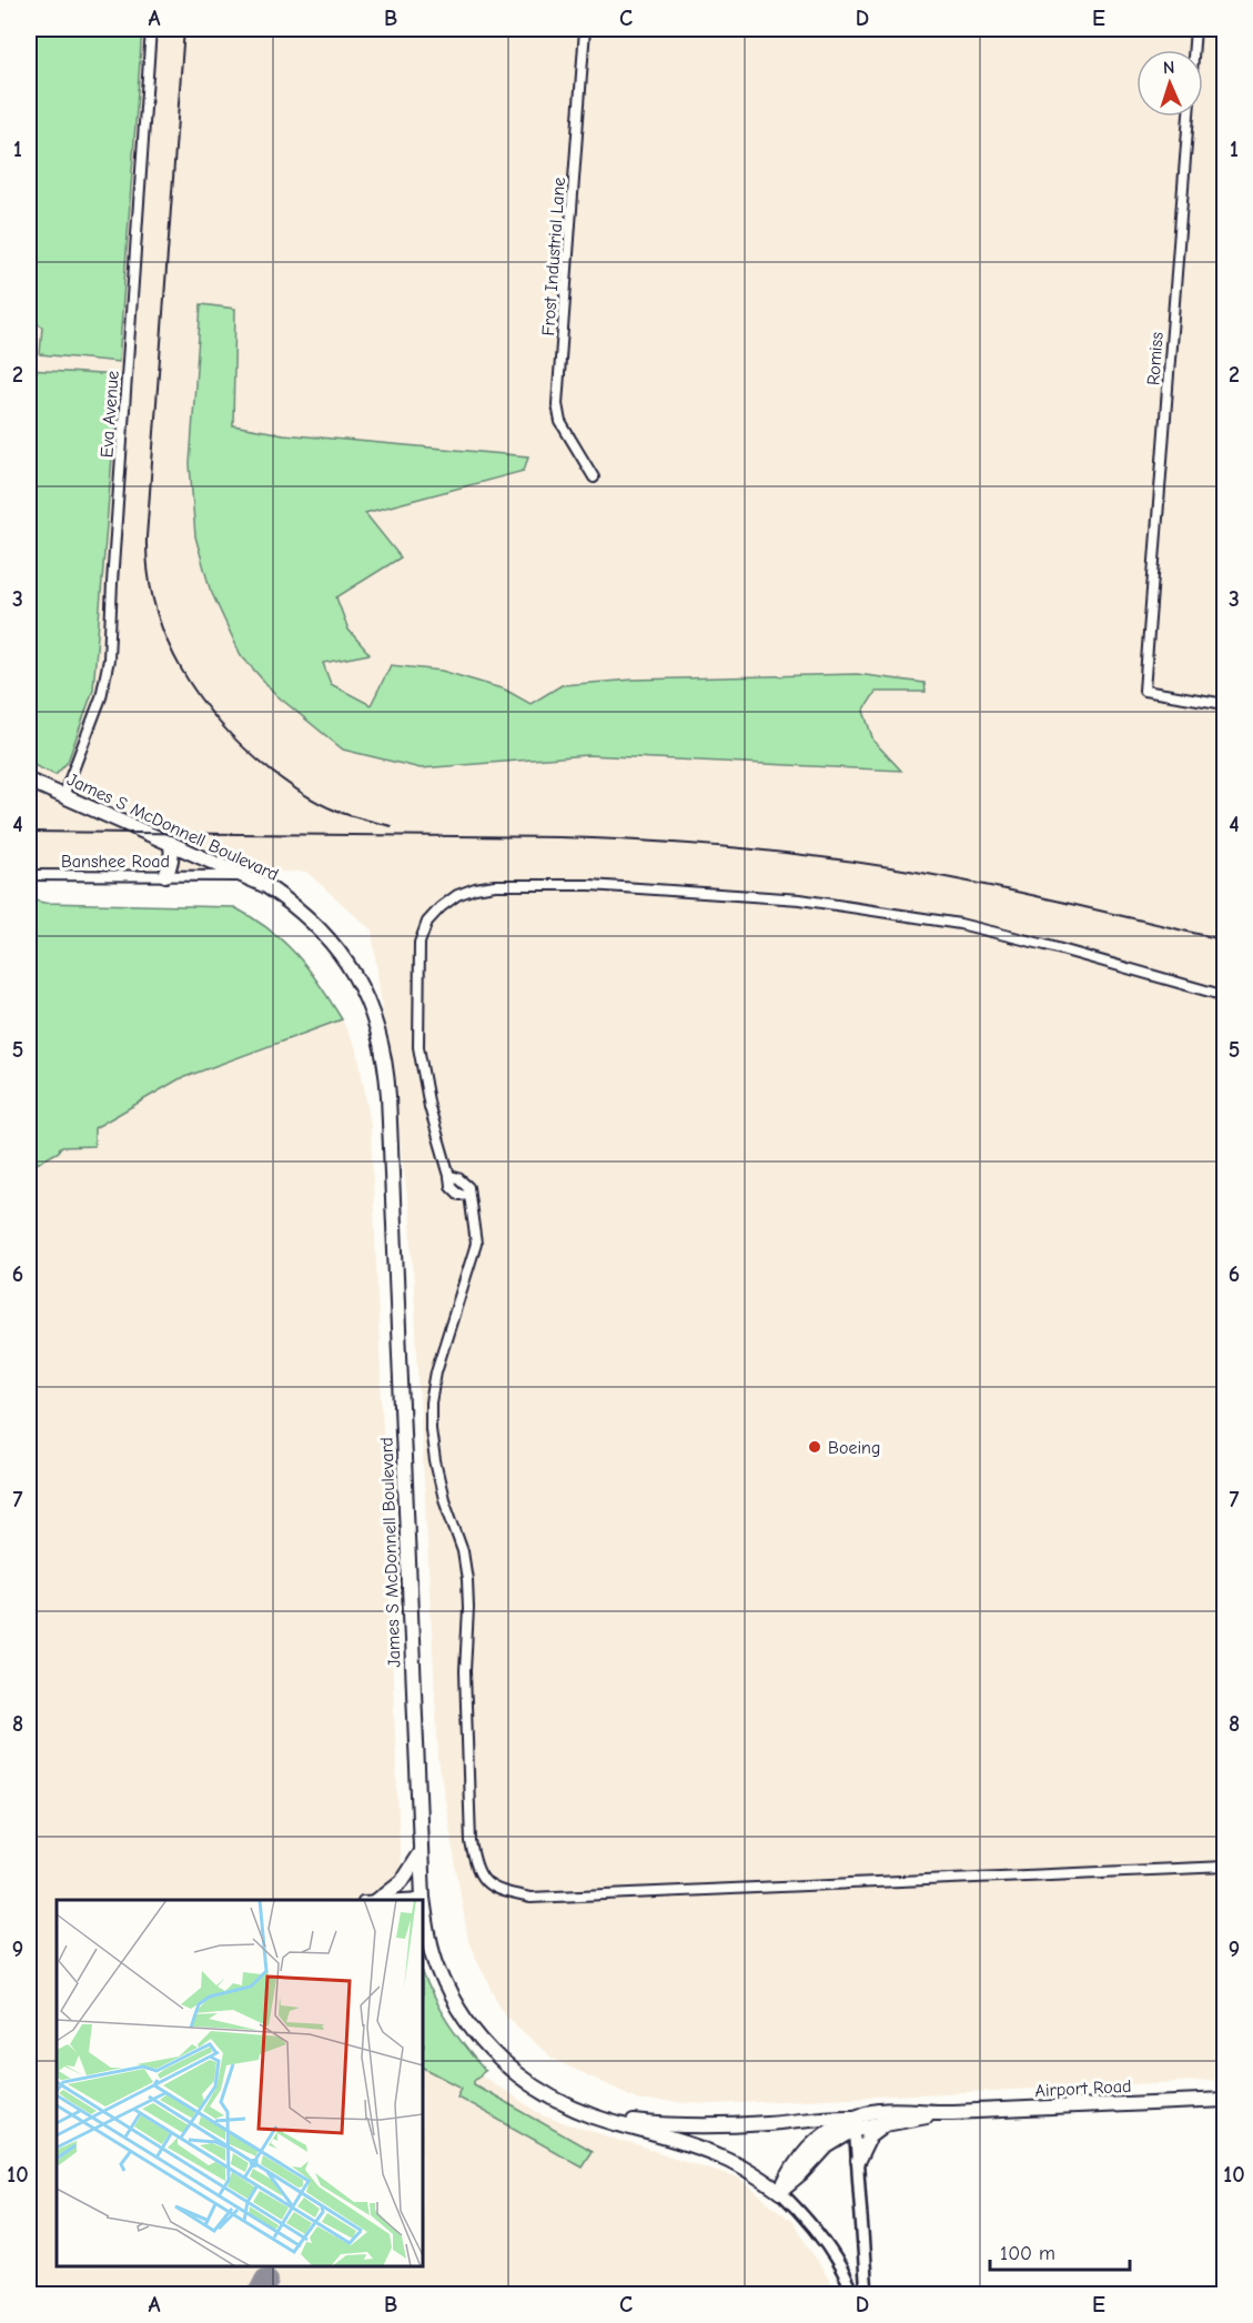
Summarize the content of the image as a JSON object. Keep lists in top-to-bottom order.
{
  "streets": {
    "main road": ["James S McDonnell Boulevard", "Airport Road"],
    "street": [
      "Frost Industrial Lane",
      "Romiss",
      "Eva Avenue",
      "Banshee Road"
    ]
  },
  "crossings": [
    ["Eva Avenue", "James S McDonnell Boulevard"],
    ["James S McDonnell Boulevard", "Banshee Road"],
    ["James S McDonnell Boulevard", "Airport Road"]
  ],
  "places": ["Boeing"],
  "scale_bar": "100 m",
  "north": "top",
  "grid": {
    "columns": [
      "A",
      "B",
      "C",
      "D",
      "E"
    ],
    "rows": [
      "1",
      "2",
      "3",
      "4",
      "5",
      "6",
      "7",
      "8",
      "9",
      "10"
    ]
  }
}
